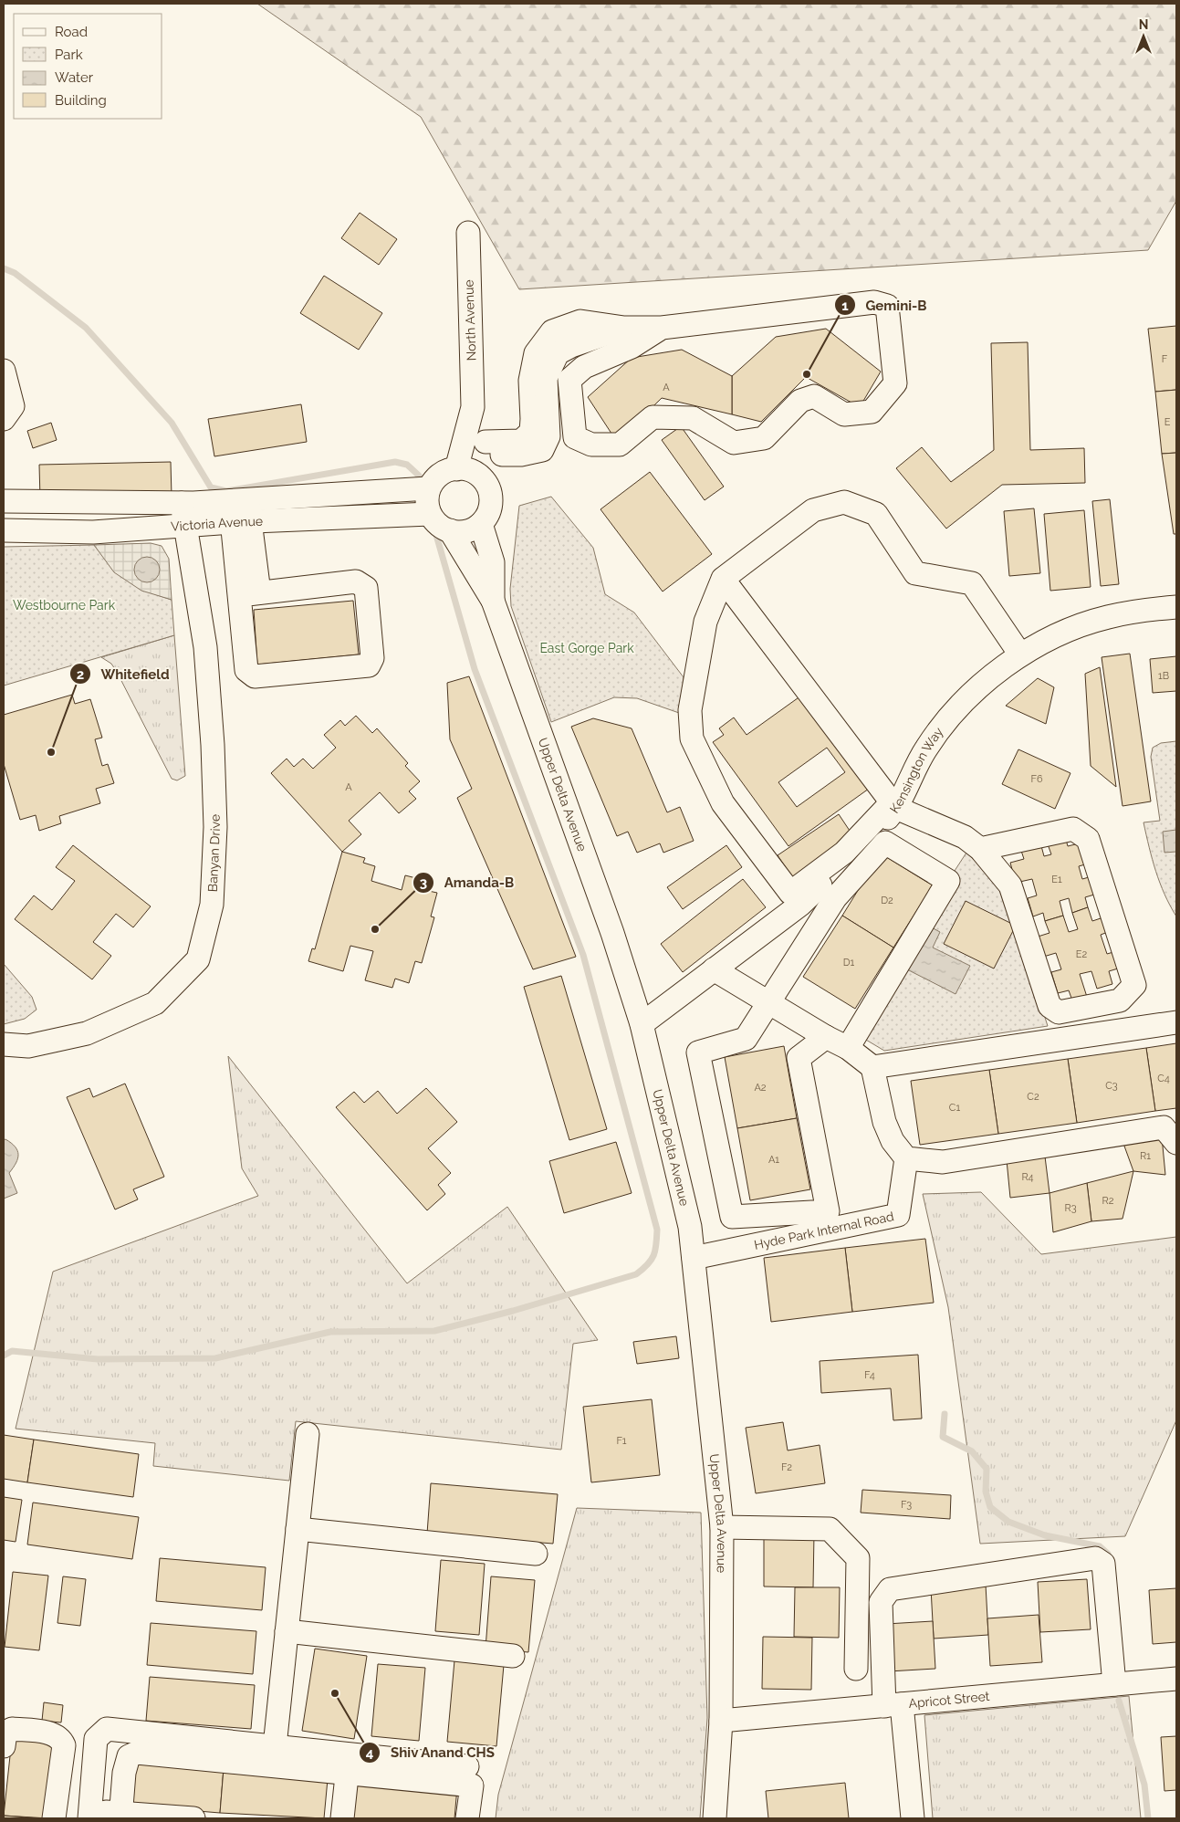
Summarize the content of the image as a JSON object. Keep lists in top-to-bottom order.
{
  "streets": {
    "street": [
      "North Avenue",
      "Victoria Avenue",
      "Kensington Way",
      "Upper Delta Avenue",
      "Banyan Drive",
      "Hyde Park Internal Road",
      "Apricot Street"
    ]
  },
  "crossings": [
    ["Victoria Avenue", "Upper Delta Avenue"],
    ["Victoria Avenue", "Banyan Drive"],
    ["Kensington Way", "Upper Delta Avenue"],
    ["Upper Delta Avenue", "Hyde Park Internal Road"],
    ["Upper Delta Avenue", "Apricot Street"]
  ],
  "parks": ["Westbourne Park", "East Gorge Park"],
  "places": [
    "Gemini-B",
    "Whitefield",
    "Amanda-B",
    "Shiv Anand CHS"
  ],
  "house_numbers": [
    "F",
    "A",
    "E",
    "1B",
    "F6",
    "A",
    "E1",
    "D2",
    "E2",
    "D1",
    "C4",
    "C3",
    "A2",
    "C2",
    "C1",
    "R1",
    "A1",
    "R4",
    "R2",
    "R3",
    "F4",
    "F1",
    "F2",
    "F3"
  ],
  "legend": [
    "Road",
    "Park",
    "Water",
    "Building"
  ],
  "north": "top"
}
